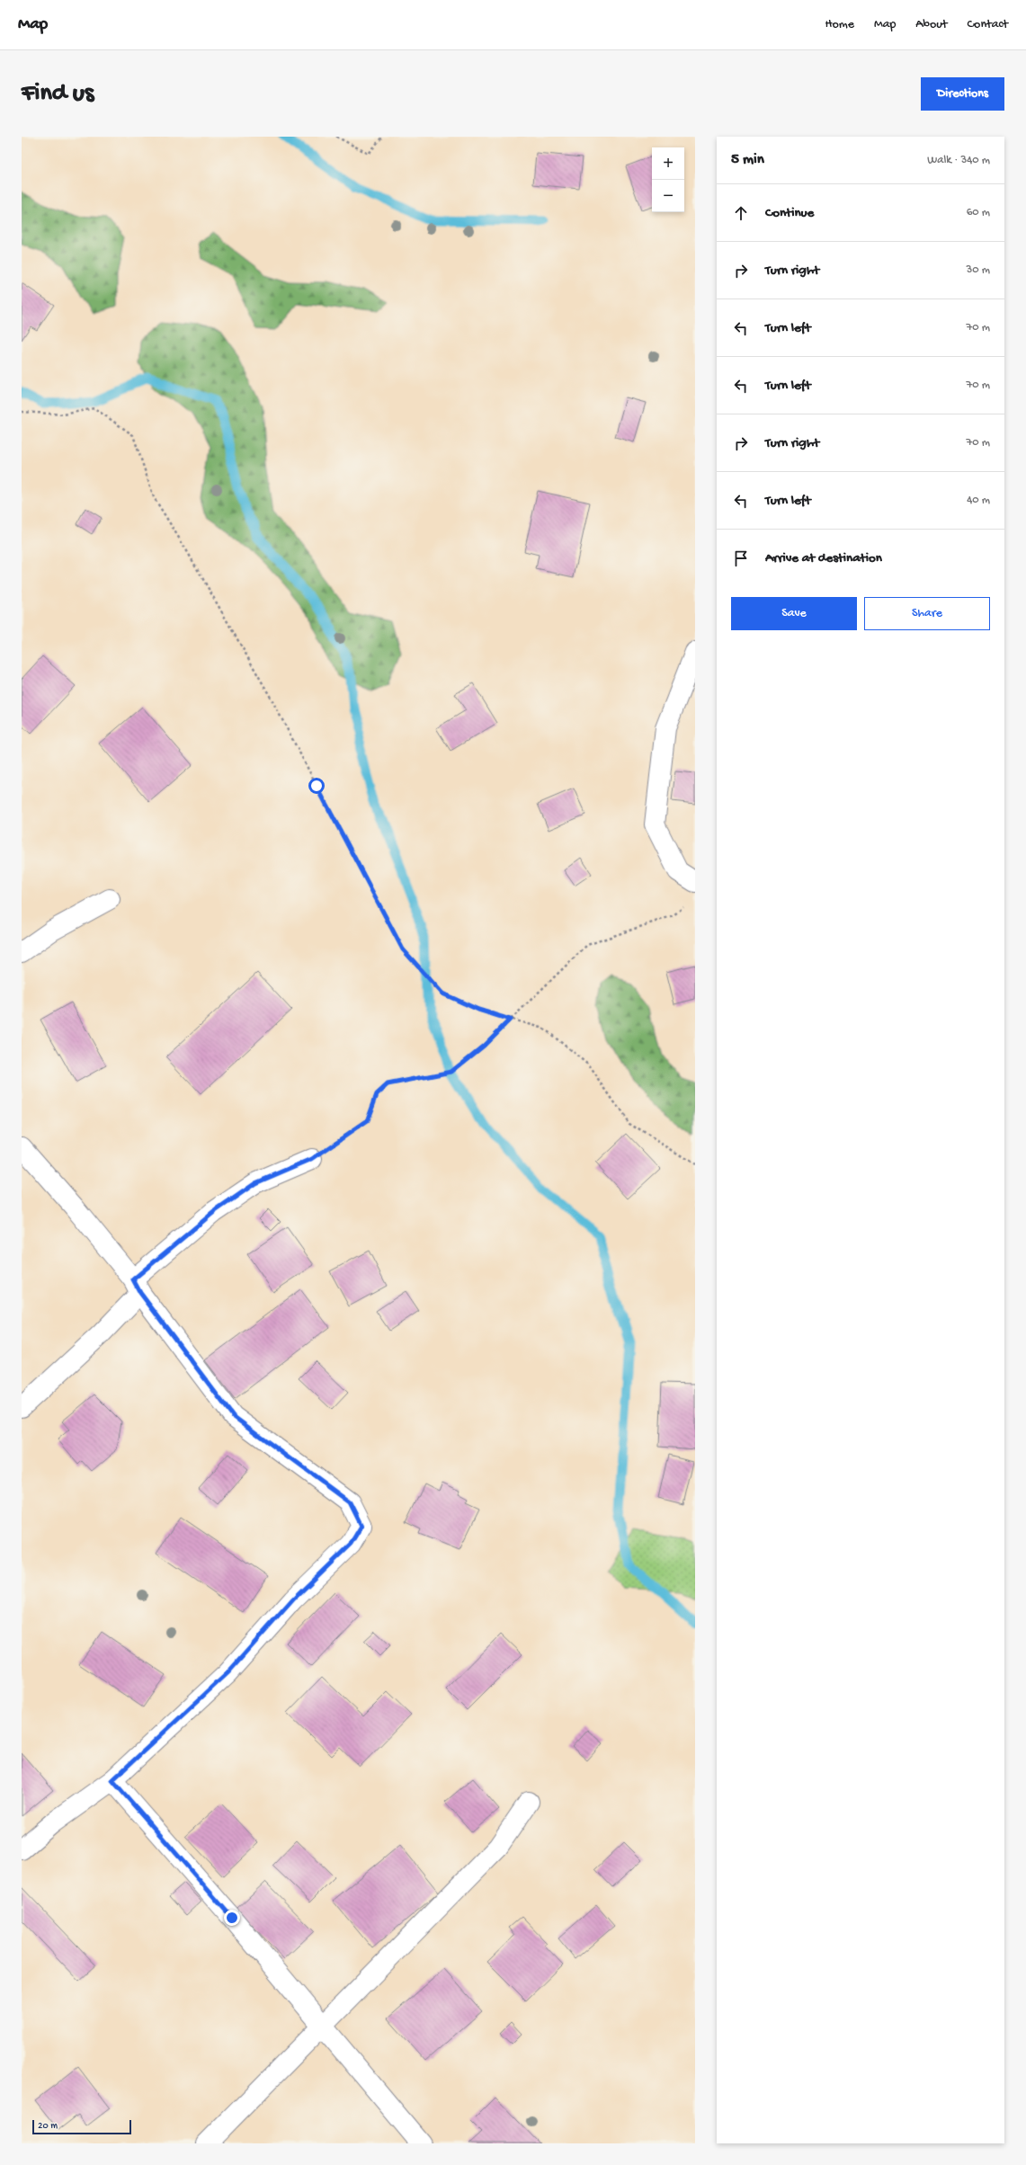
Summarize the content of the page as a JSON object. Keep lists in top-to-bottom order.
{
  "scale_bar": "20 m",
  "page": {
    "header": "Map",
    "nav": [
      "Home",
      "Map",
      "About",
      "Contact"
    ],
    "buttons": [
      "Directions",
      ["Save", "Share"]
    ],
    "title": "Find us",
    "heading": ["5 min", "Walk · 340 m"],
    "map_buttons": ["+", "−"],
    "list": [
      ["Continue", "60 m"],
      ["Turn right", "30 m"],
      ["Turn left", "70 m"],
      ["Turn left", "70 m"],
      ["Turn right", "70 m"],
      ["Turn left", "40 m"],
      "Arrive at destination"
    ],
    "scale": "20 m"
  }
}
